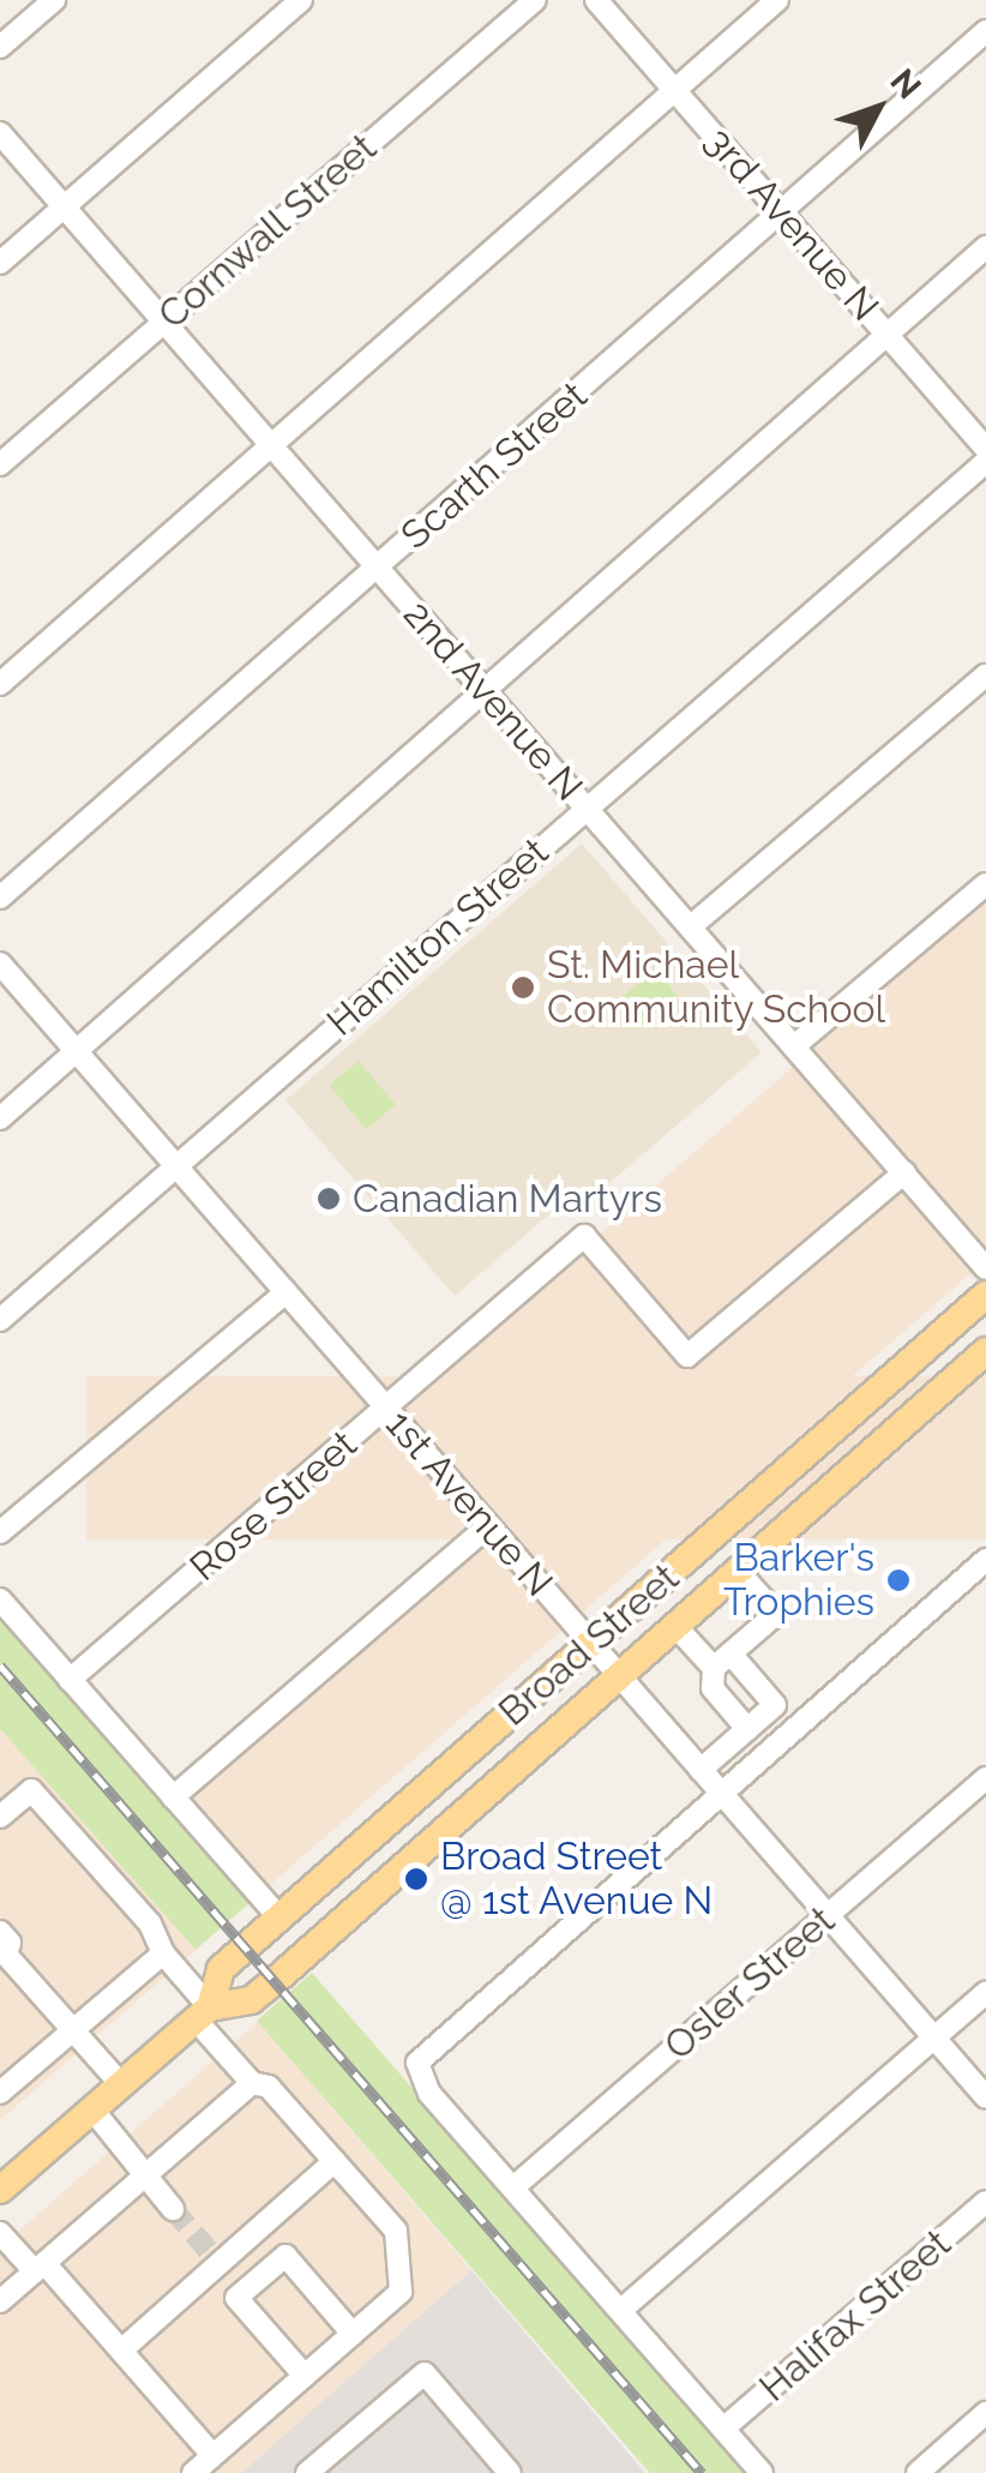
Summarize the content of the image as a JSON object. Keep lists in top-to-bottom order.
{
  "streets": {
    "main road": ["Broad Street"],
    "street": [
      "3rd Avenue N",
      "Cornwall Street",
      "Scarth Street",
      "2nd Avenue N",
      "Hamilton Street",
      "1st Avenue N",
      "Rose Street",
      "Osler Street",
      "Halifax Street"
    ]
  },
  "crossings": [
    ["3rd Avenue N", "Scarth Street"],
    ["Cornwall Street", "2nd Avenue N"],
    ["Scarth Street", "2nd Avenue N"],
    ["2nd Avenue N", "Hamilton Street"],
    ["2nd Avenue N", "Rose Street"],
    ["Hamilton Street", "1st Avenue N"],
    ["1st Avenue N", "Rose Street"],
    ["1st Avenue N", "Broad Street"],
    ["1st Avenue N", "Osler Street"]
  ],
  "places": [
    "St. Michael Community School",
    "Canadian Martyrs",
    "Barker's Trophies",
    "Broad Street @ 1st Avenue N"
  ],
  "north": "top right"
}
